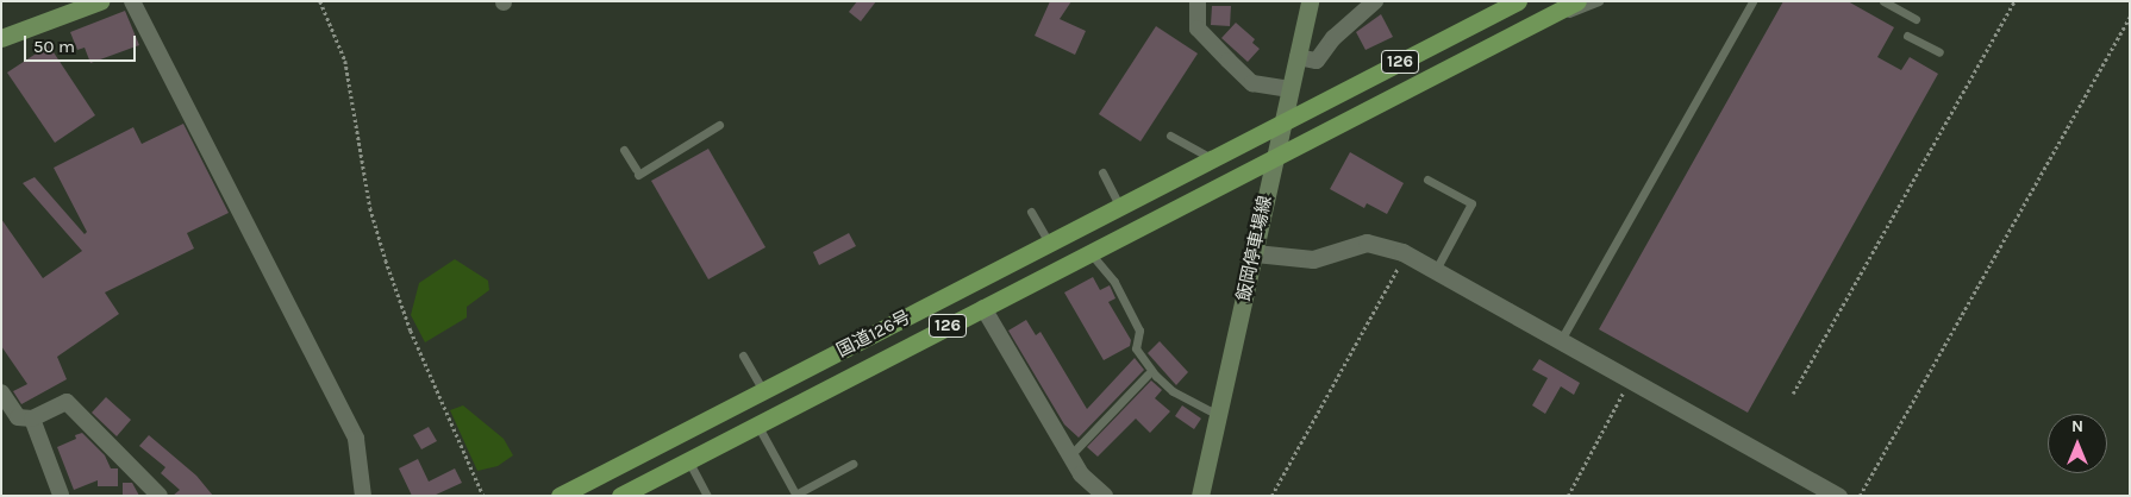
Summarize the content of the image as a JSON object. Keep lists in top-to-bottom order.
{
  "streets": {
    "highway": ["126", "国道126号"],
    "main road": ["飯岡停車場線"]
  },
  "crossings": [
    ["126", "飯岡停車場線"],
    ["126", "国道126号"],
    ["飯岡停車場線", "国道126号"]
  ],
  "scale_bar": "50 m",
  "north": "top"
}
